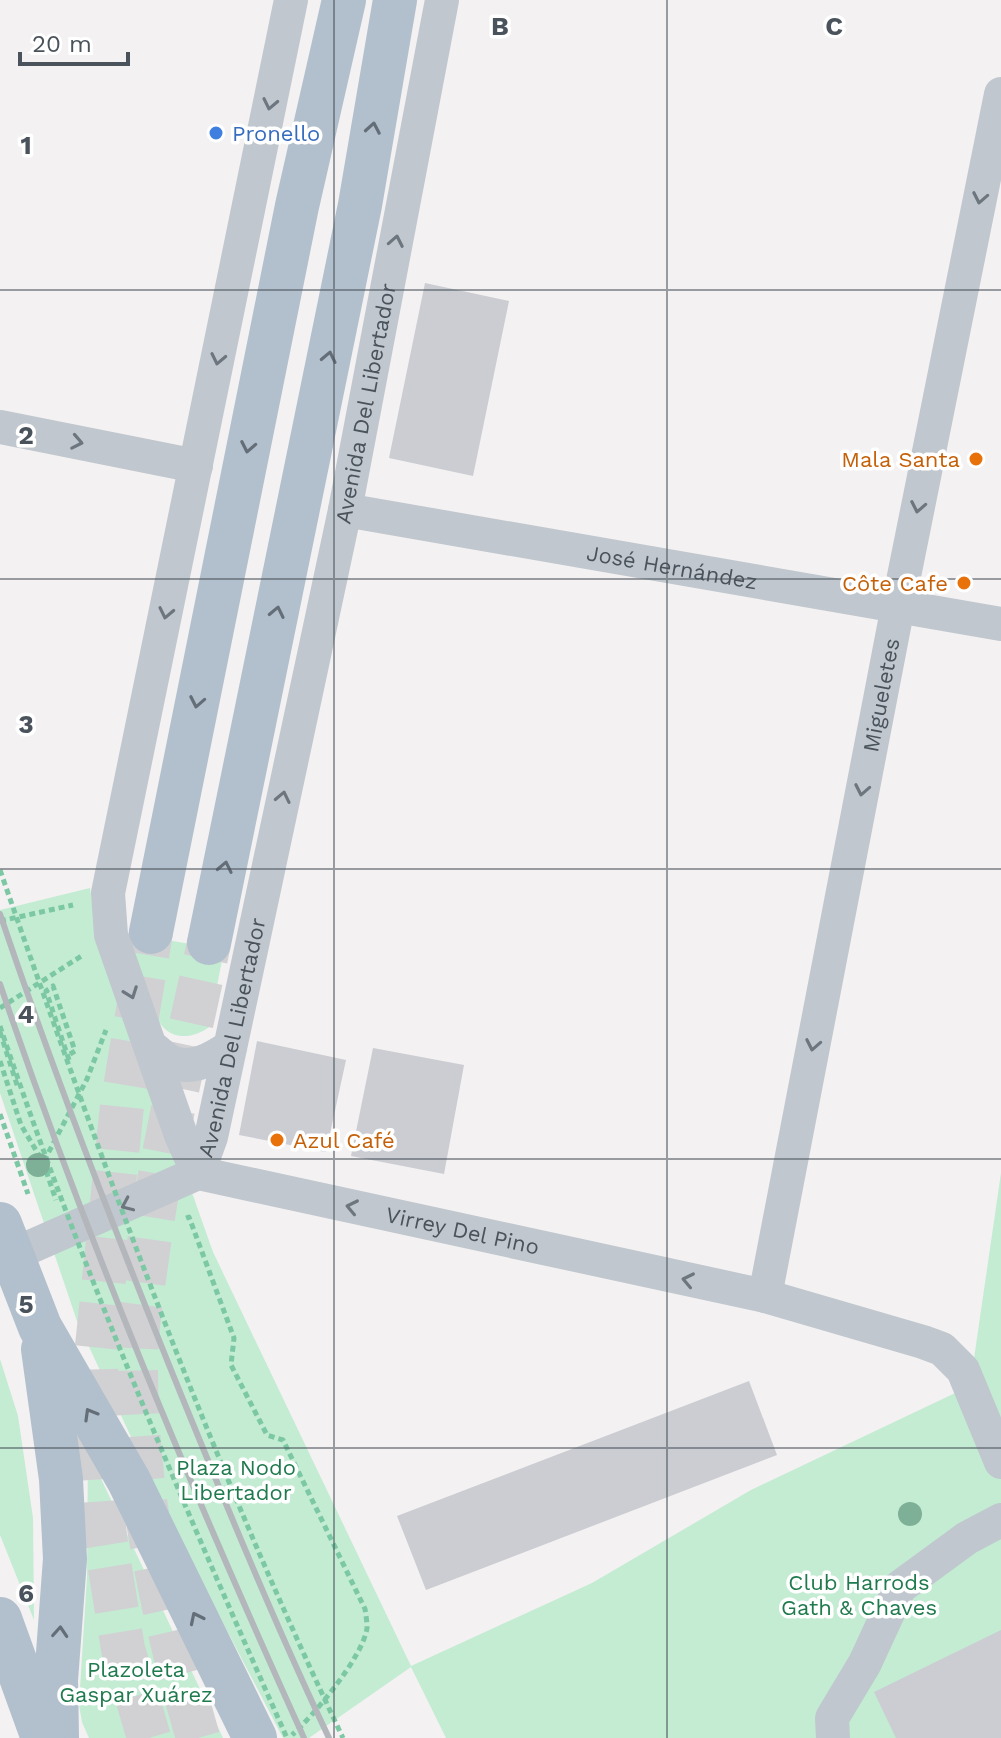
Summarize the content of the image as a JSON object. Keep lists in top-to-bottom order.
{
  "streets": {
    "main road": ["Avenida Del Libertador"],
    "street": ["José Hernández", "Migueletes", "Virrey Del Pino"]
  },
  "crossings": [
    ["Avenida Del Libertador", "José Hernández"],
    ["Avenida Del Libertador", "Virrey Del Pino"],
    ["José Hernández", "Migueletes"],
    ["Migueletes", "Virrey Del Pino"]
  ],
  "one_way": ["Migueletes", "Virrey Del Pino"],
  "parks": ["Plaza Nodo Libertador", "Club Harrods Gath & Chaves", "Plazoleta Gaspar Xuárez"],
  "places": [
    "Pronello",
    "Mala Santa",
    "Côte Cafe",
    "Azul Café"
  ],
  "scale_bar": "20 m",
  "grid": {
    "columns": ["B", "C"],
    "rows": [
      "1",
      "2",
      "3",
      "4",
      "5",
      "6"
    ]
  }
}
